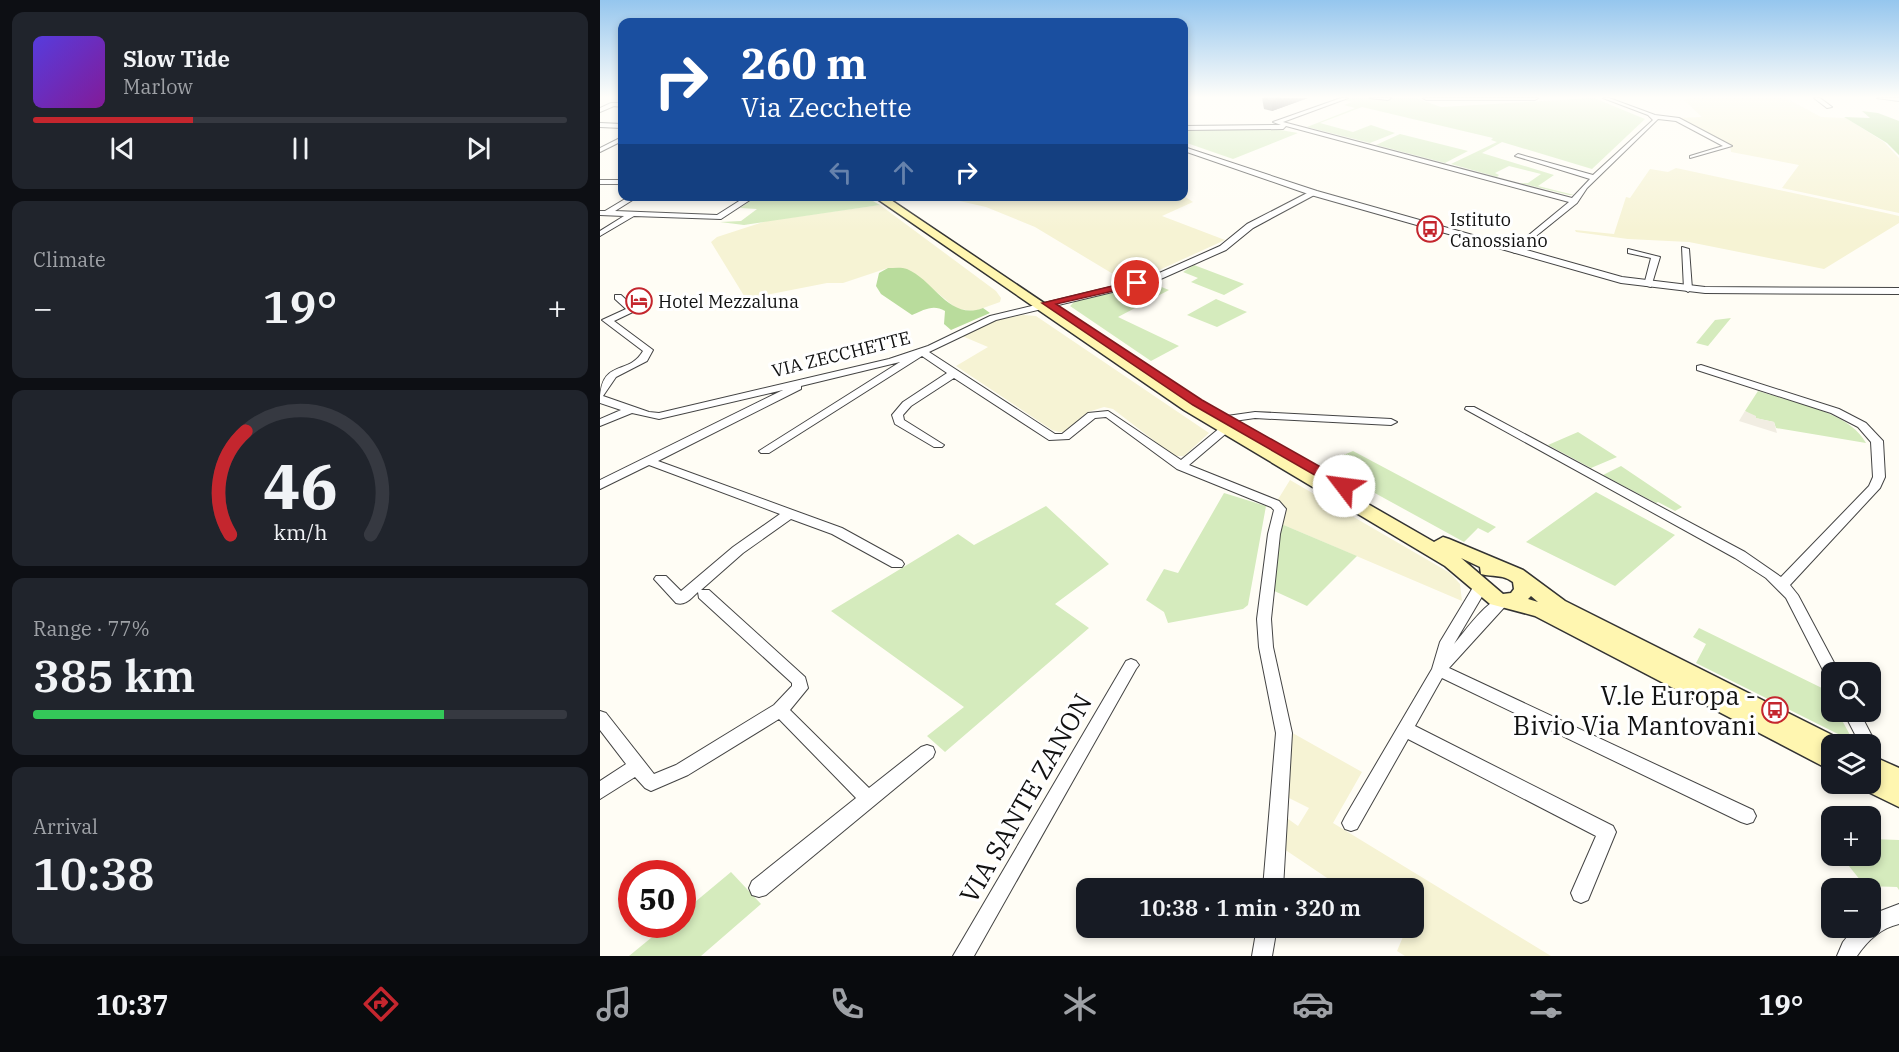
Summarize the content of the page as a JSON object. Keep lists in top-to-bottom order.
{
  "streets": {
    "street": ["VIA ZECCHETTE", "VIA SANTE ZANON"]
  },
  "places": {
    "bus stop": ["Istituto Canossiano", "V.le Europa - Bivio Via Mantovani"],
    "hotel": ["Hotel Mezzaluna"]
  },
  "page": {
    "turn": ["260 m", "Via Zecchette"],
    "song": ["Slow Tide", "Marlow"],
    "tile": [
      "Climate",
      ["Range · 77%", "385 km"],
      ["Arrival", "10:38"]
    ],
    "heat": ["−", "19°", "+"],
    "map_buttons": ["+", "−"],
    "limit": "50",
    "trip": "10:38 · 1 min · 320 m",
    "tabs": ["10:37", "19°"],
    "gauge": ["46", "km/h"]
  }
}
